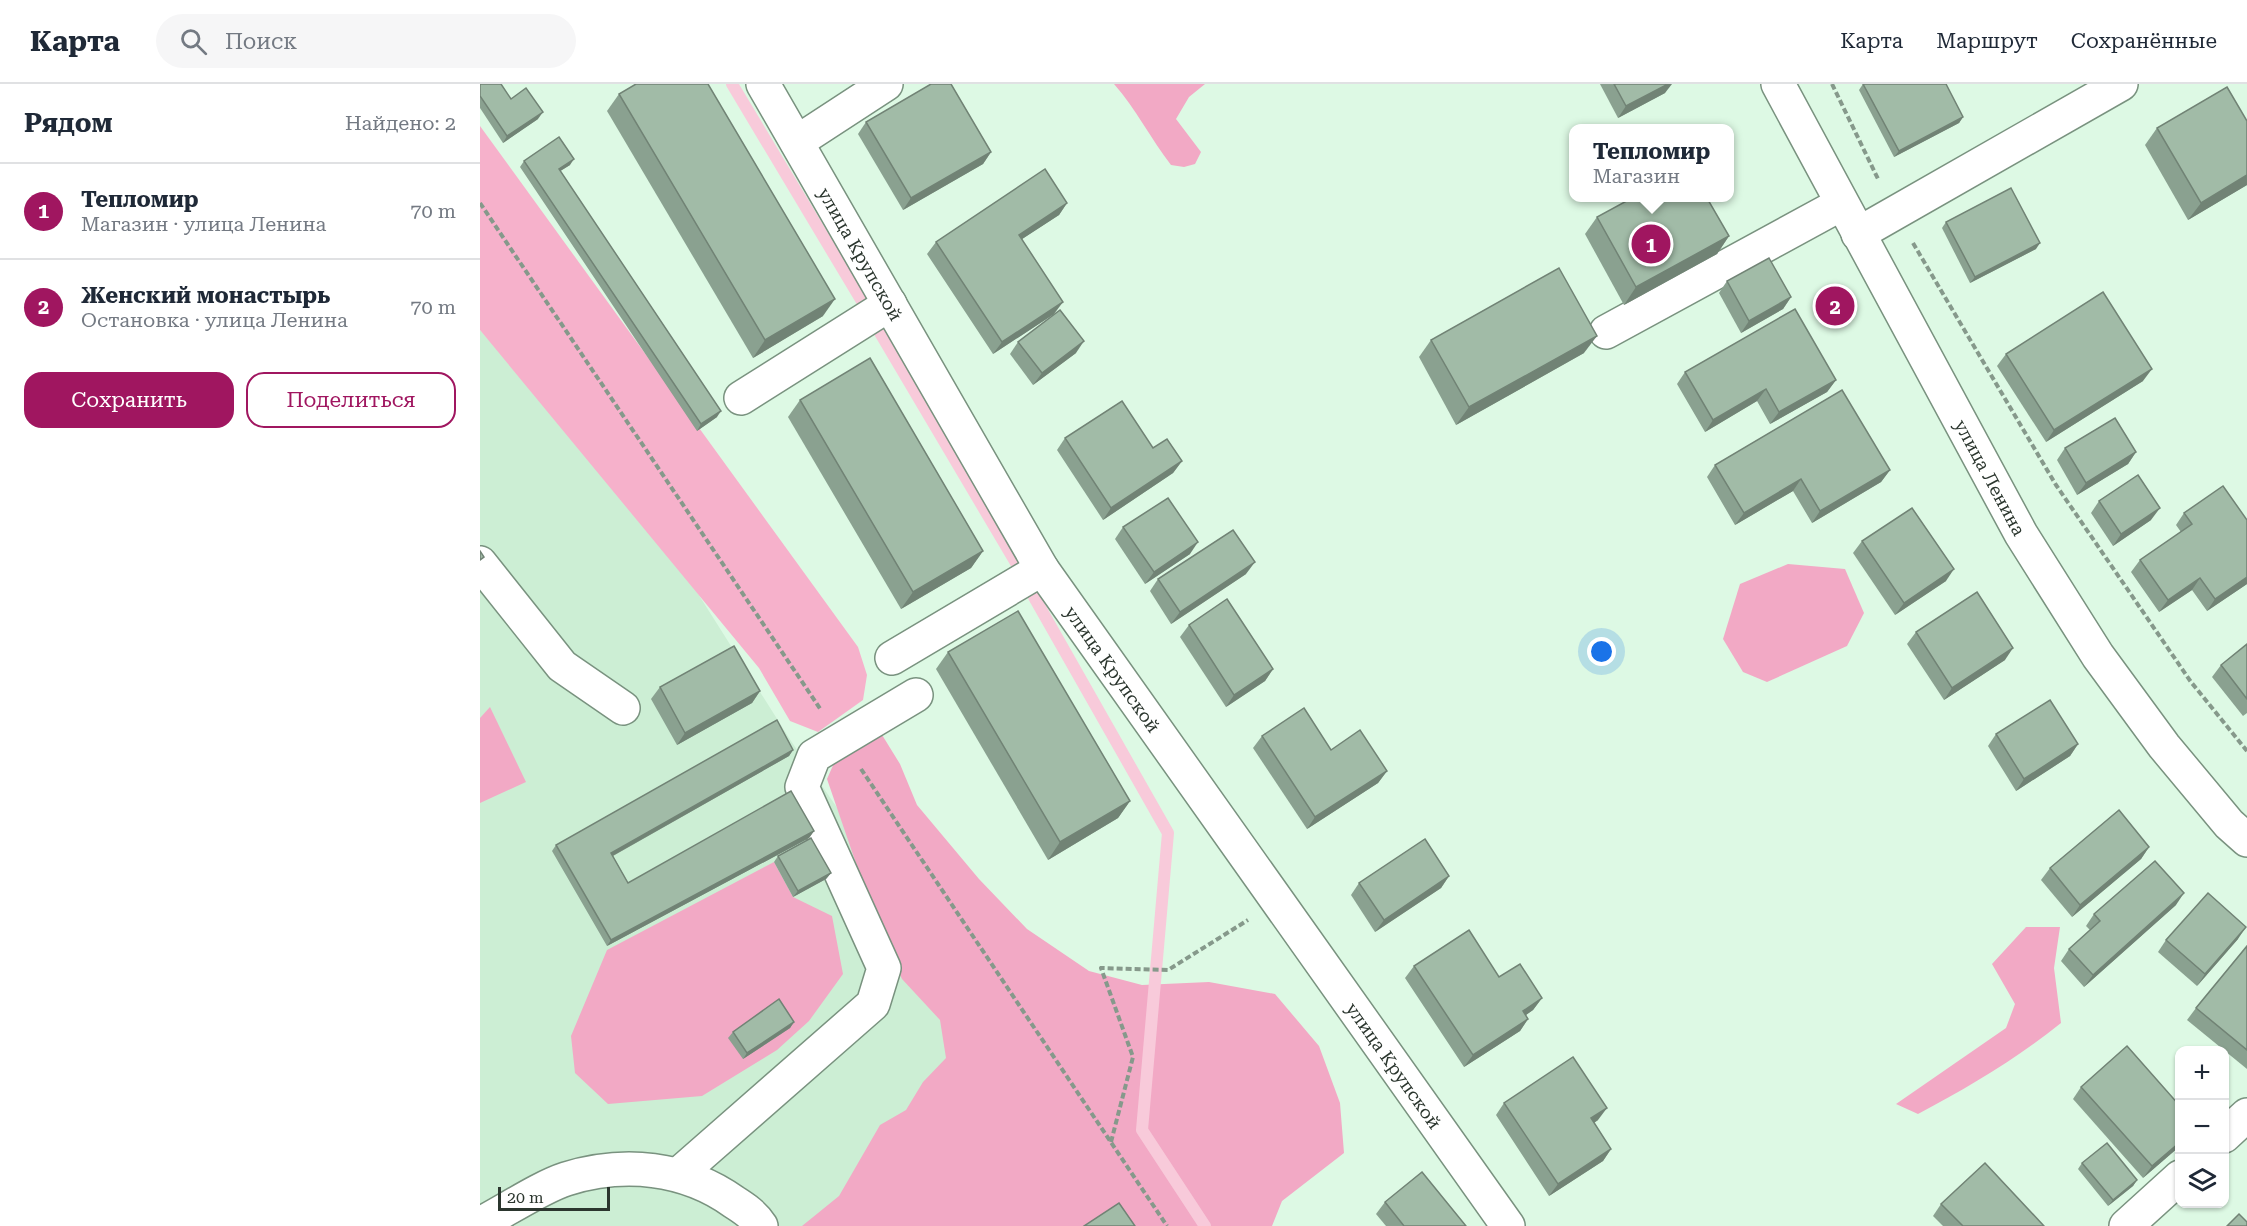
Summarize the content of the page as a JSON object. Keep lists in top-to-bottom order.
{
  "streets": {
    "street": ["улица Крупской", "улица Ленина"]
  },
  "scale_bar": "20 m",
  "page": {
    "header": "Карта",
    "search": "Поиск",
    "nav": ["Карта", "Маршрут", "Сохранённые"],
    "heading": ["Рядом", "Найдено: 2"],
    "popup": ["Тепломир", "Магазин"],
    "list": [
      {
        "mark": "1",
        "name": "Тепломир",
        "note": "Магазин · улица Ленина",
        "value": "70 m"
      },
      {
        "mark": "2",
        "name": "Женский монастырь",
        "note": "Остановка · улица Ленина",
        "value": "70 m"
      }
    ],
    "pins": ["1", "2"],
    "buttons": ["Сохранить", "Поделиться"],
    "map_buttons": ["+", "−"],
    "scale": "20 m"
  }
}
